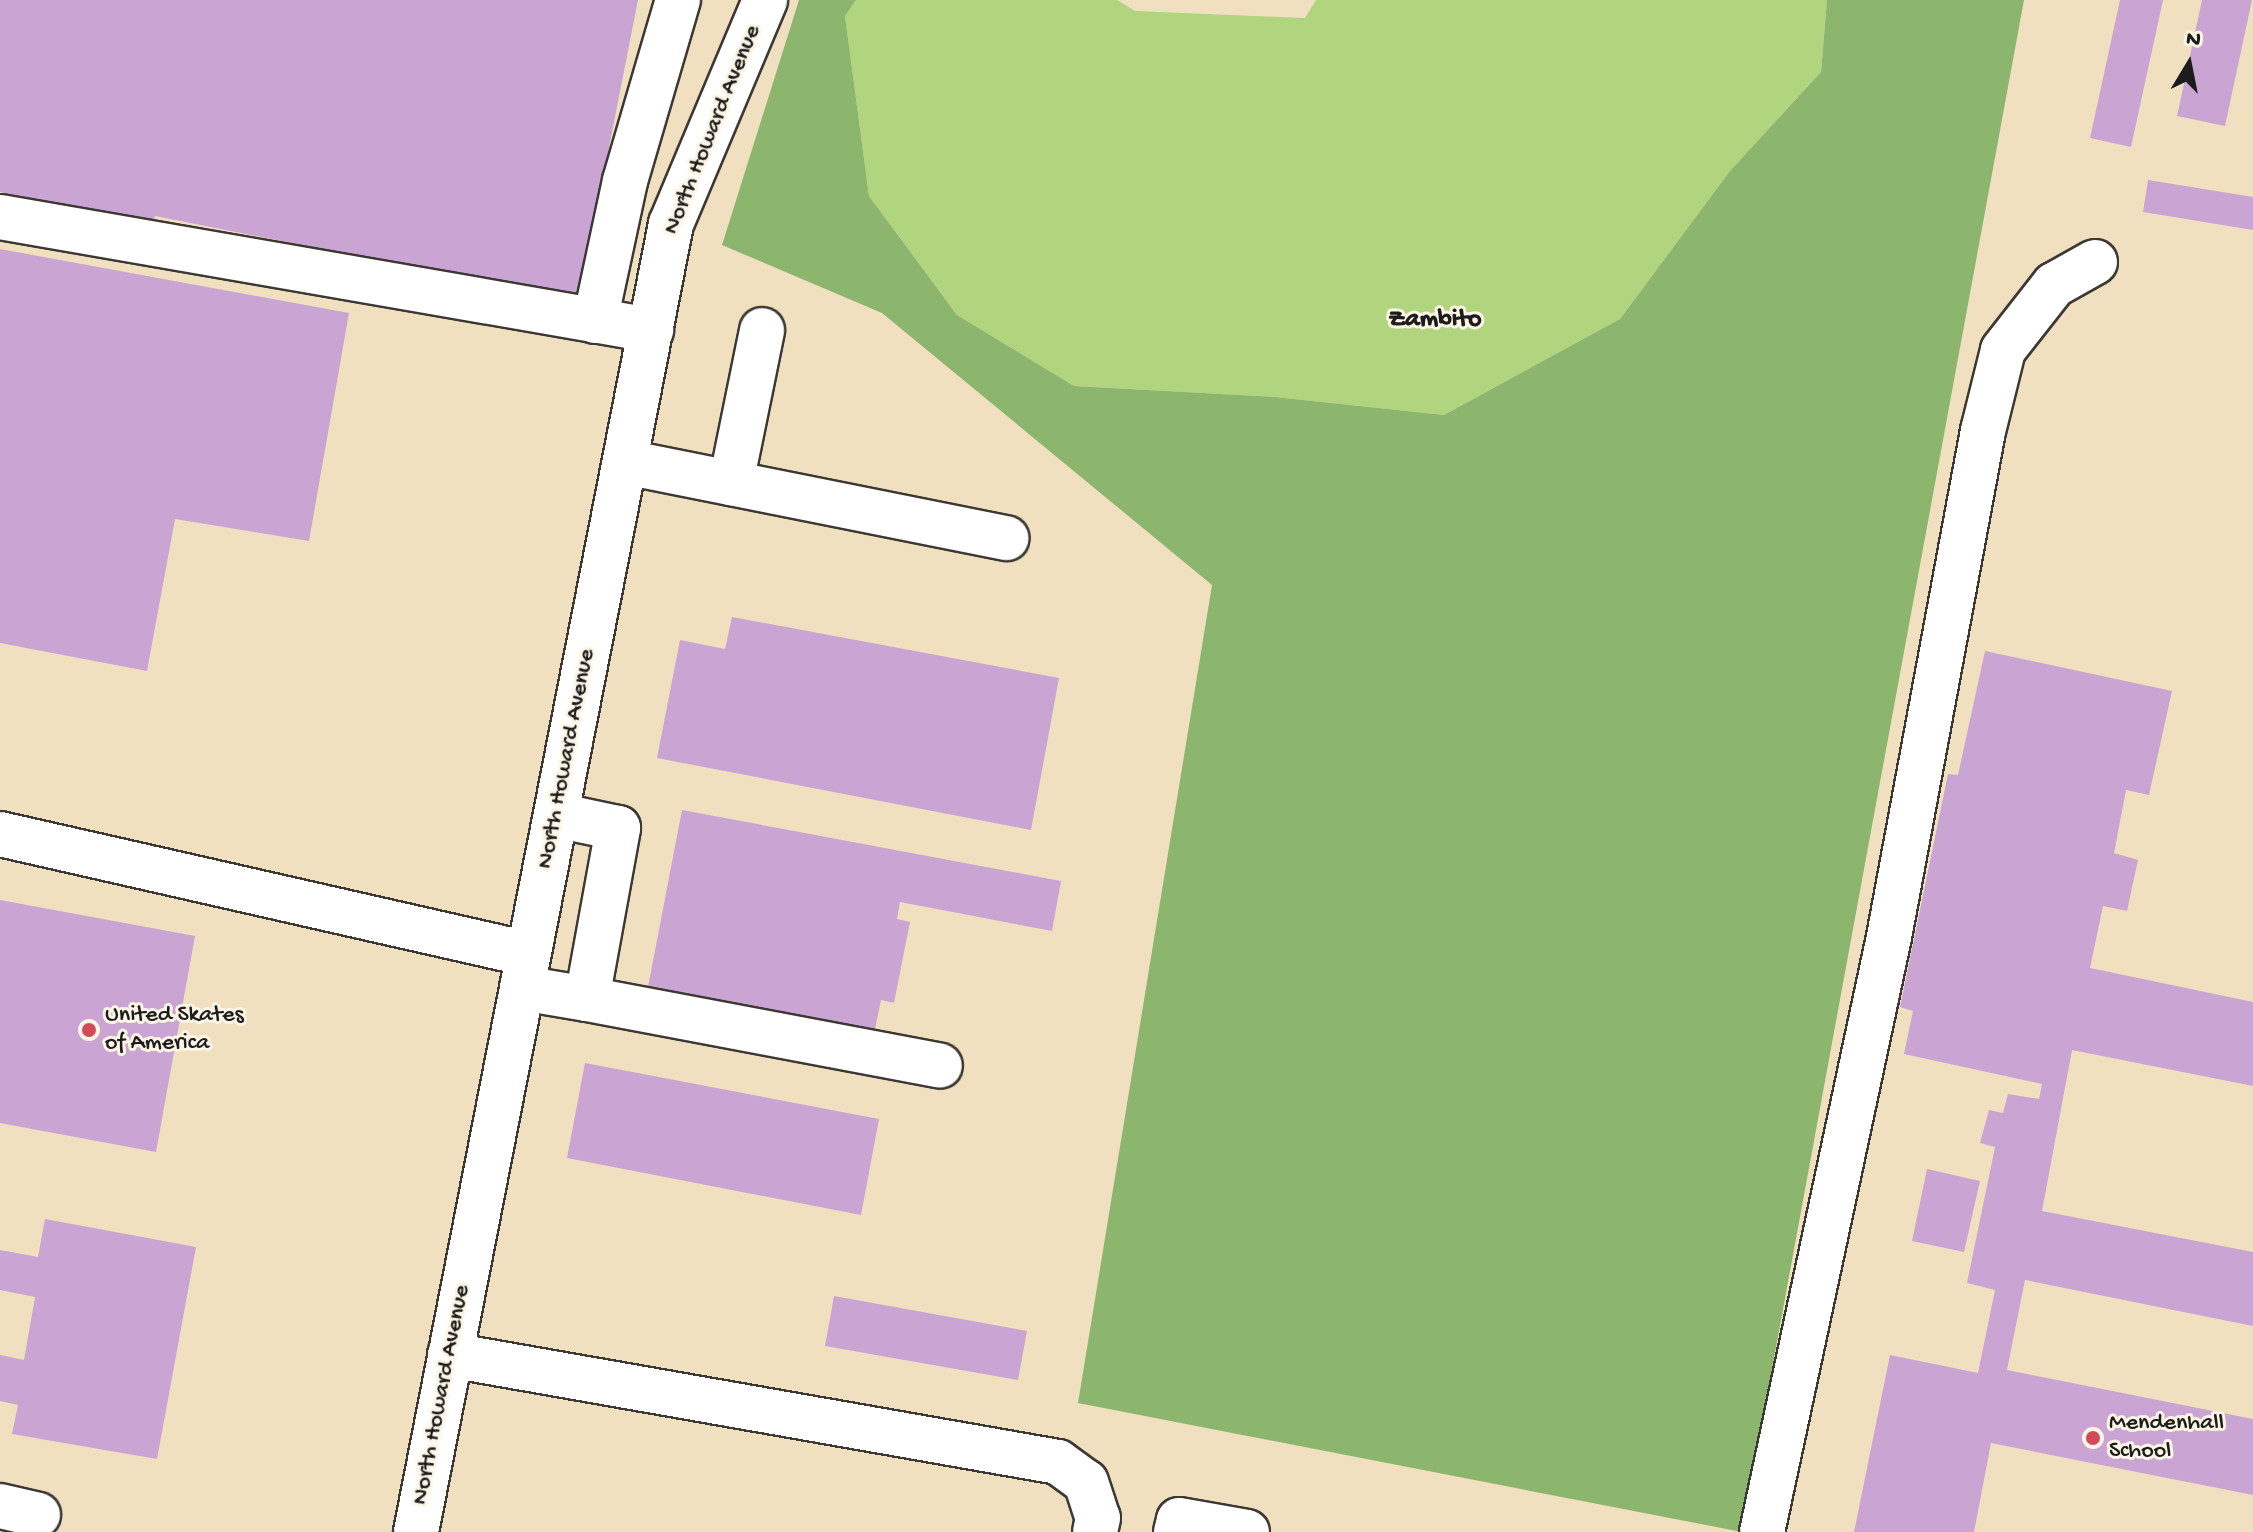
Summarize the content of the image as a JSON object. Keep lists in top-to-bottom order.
{
  "streets": {
    "street": ["North Howard Avenue"]
  },
  "districts": ["Zambito"],
  "places": ["United Skates of America", "Mendenhall School"],
  "north": "top"
}
